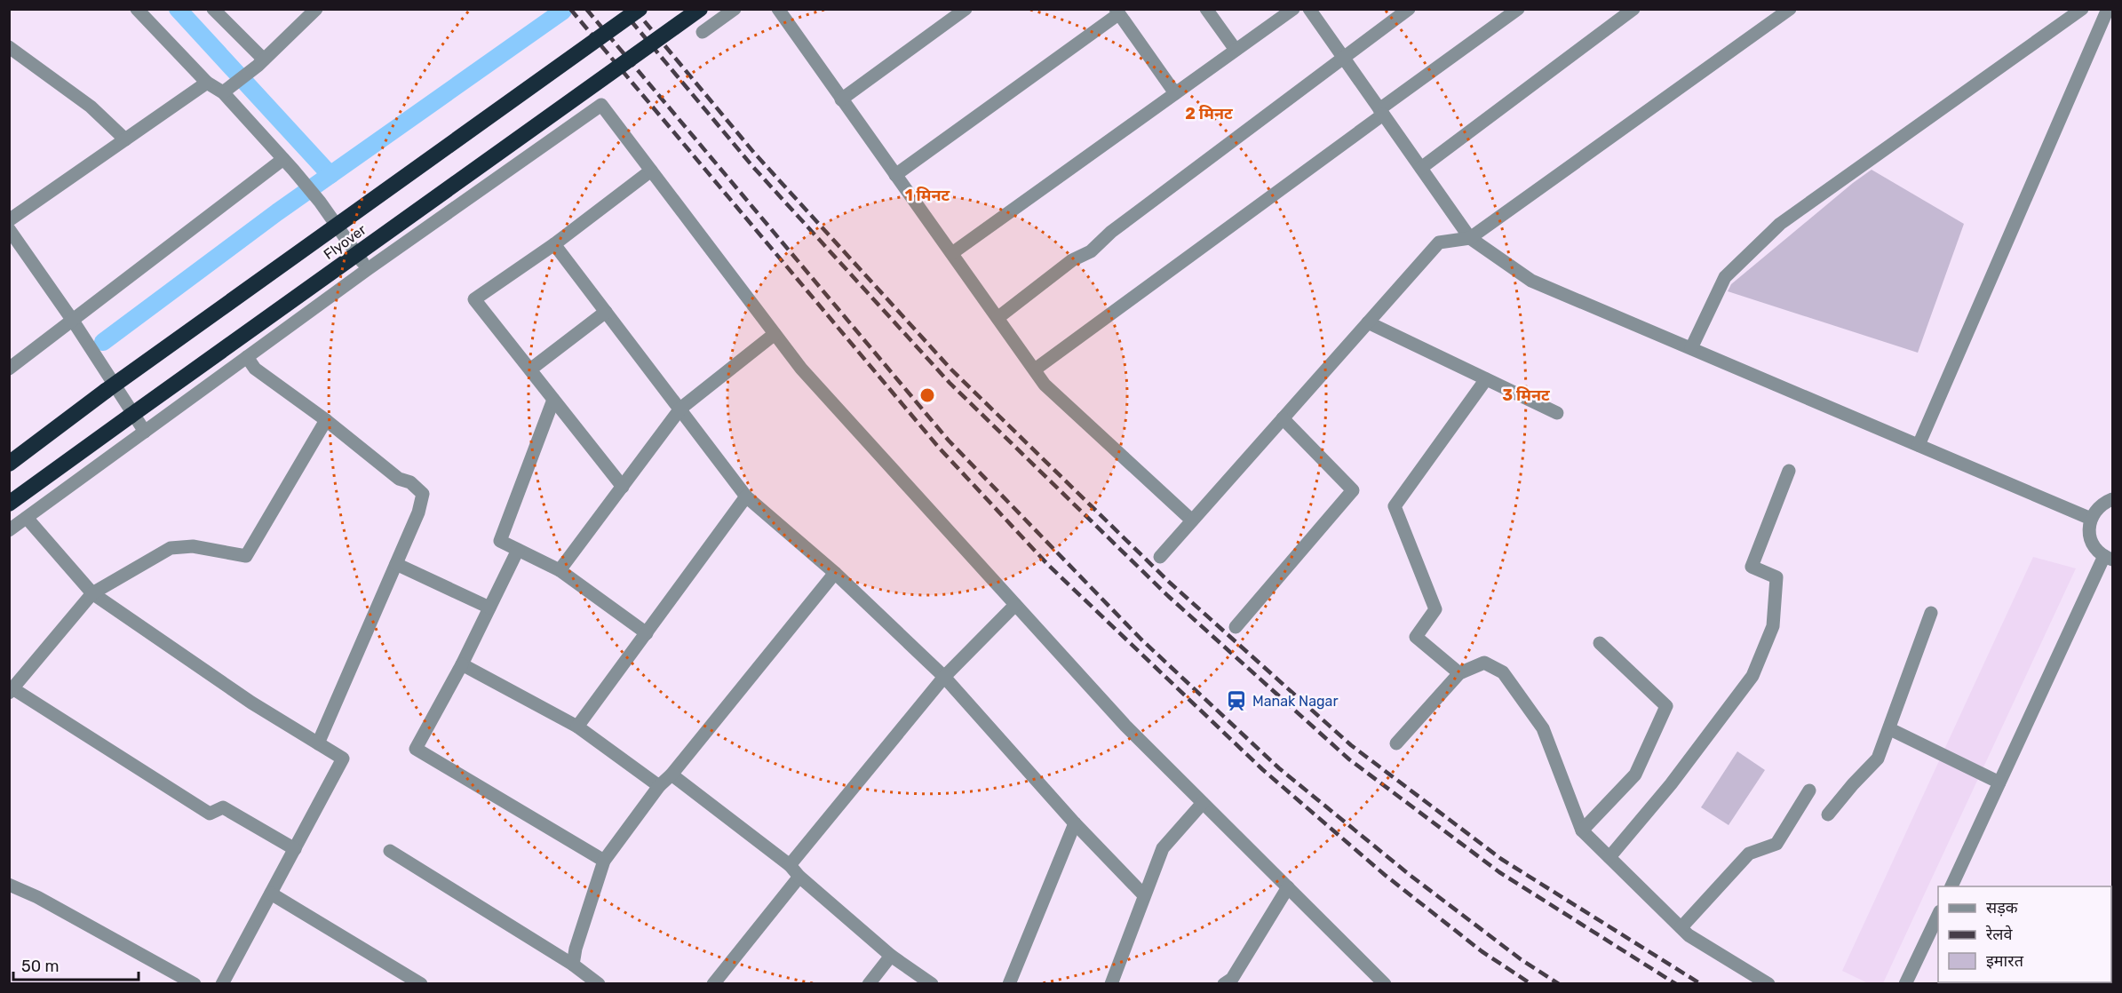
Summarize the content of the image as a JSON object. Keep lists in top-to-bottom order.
{
  "streets": {
    "highway": ["Flyover"]
  },
  "places": {
    "station": ["Manak Nagar"]
  },
  "legend": ["सड़क", "रेलवे", "इमारत"],
  "scale_bar": "50 m",
  "rings": ["2 मिनट", "1 मिनट", "3 मिनट"]
}
